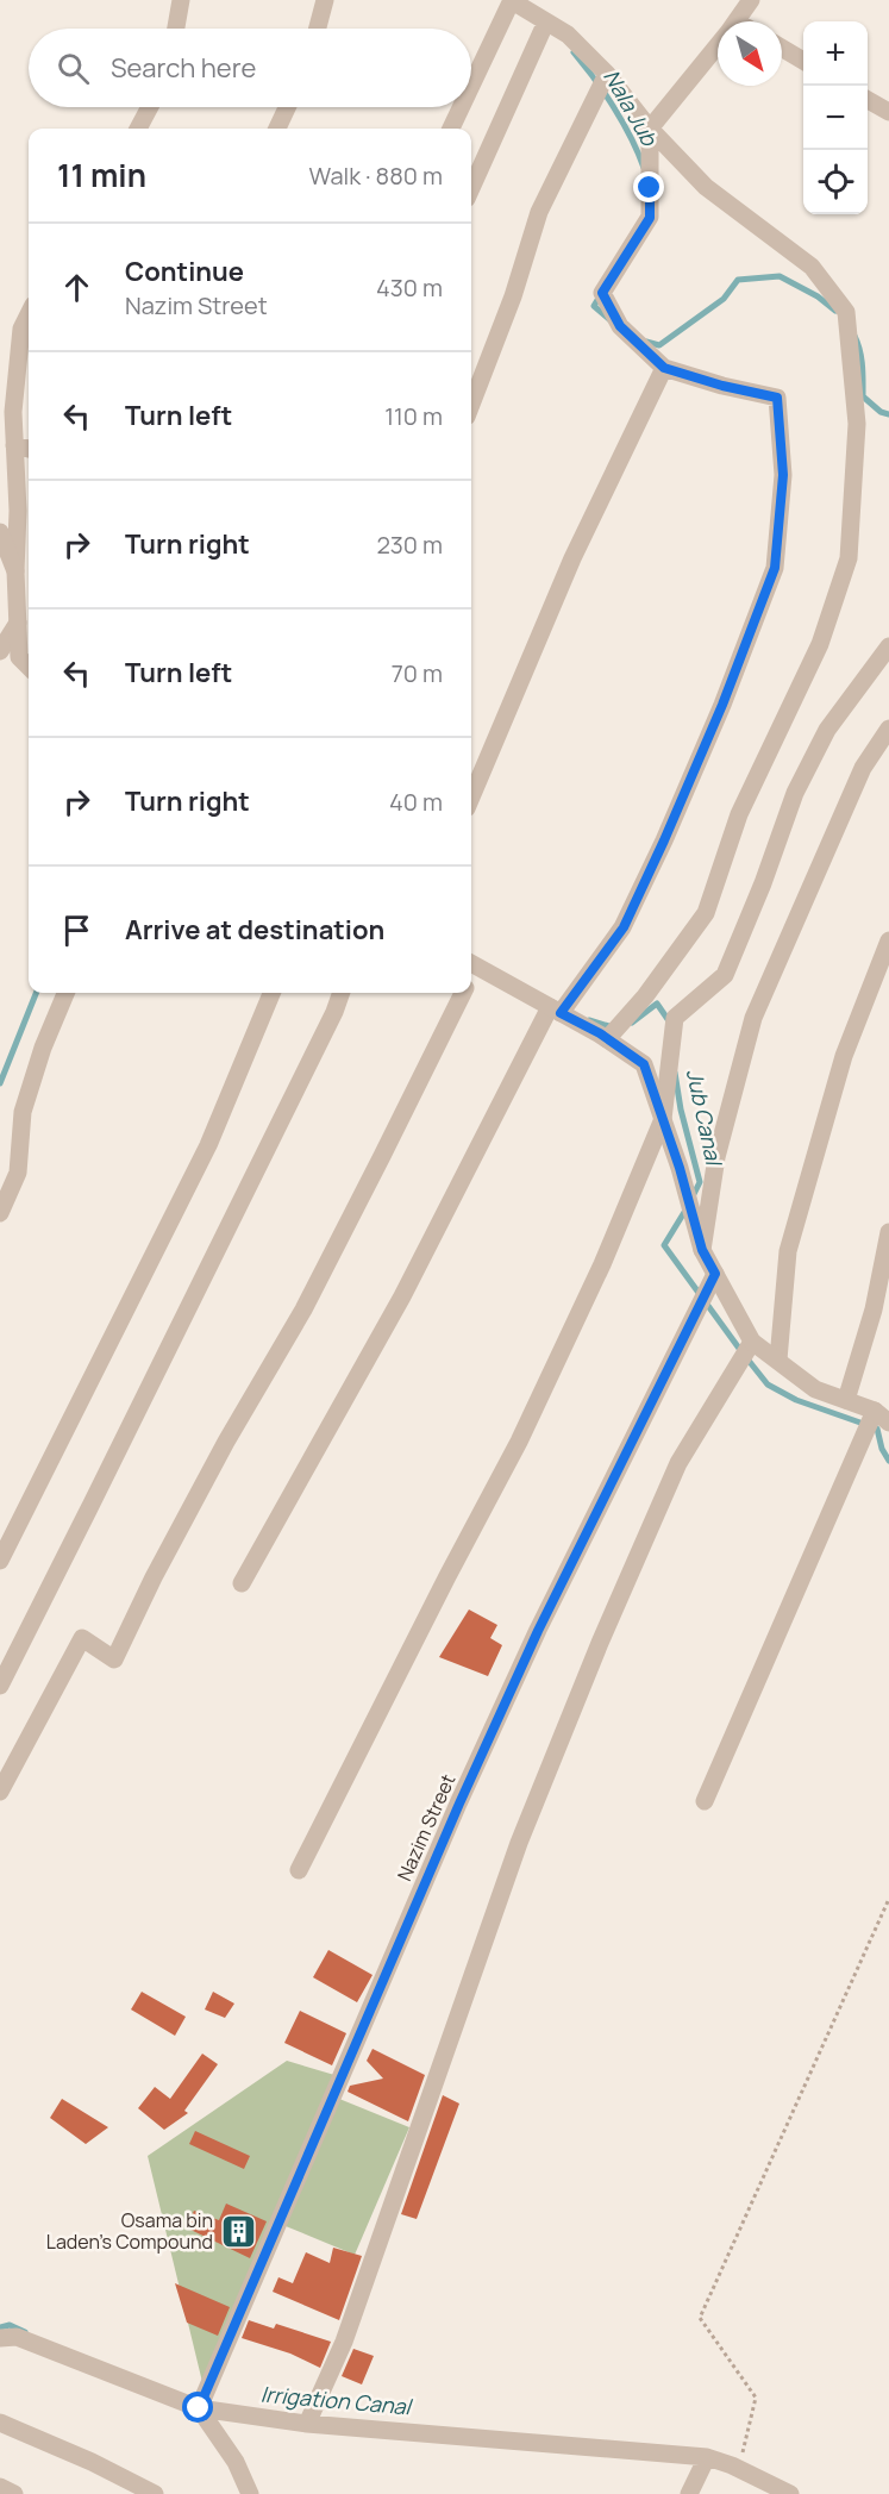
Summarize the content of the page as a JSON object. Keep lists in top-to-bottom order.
{
  "streets": {
    "street": ["Nazim Street"]
  },
  "water": ["Nala Jub", "Jub Canal", "Irrigation Canal"],
  "places": {
    "building": ["Osama bin Laden's Compound"]
  },
  "north": "bottom right",
  "page": {
    "map_buttons": ["+", "−"],
    "search": "Search here",
    "heading": ["11 min", "Walk · 880 m"],
    "list": [
      ["Continue", "Nazim Street", "430 m"],
      ["Turn left", "110 m"],
      ["Turn right", "230 m"],
      ["Turn left", "70 m"],
      ["Turn right", "40 m"],
      "Arrive at destination"
    ]
  }
}
